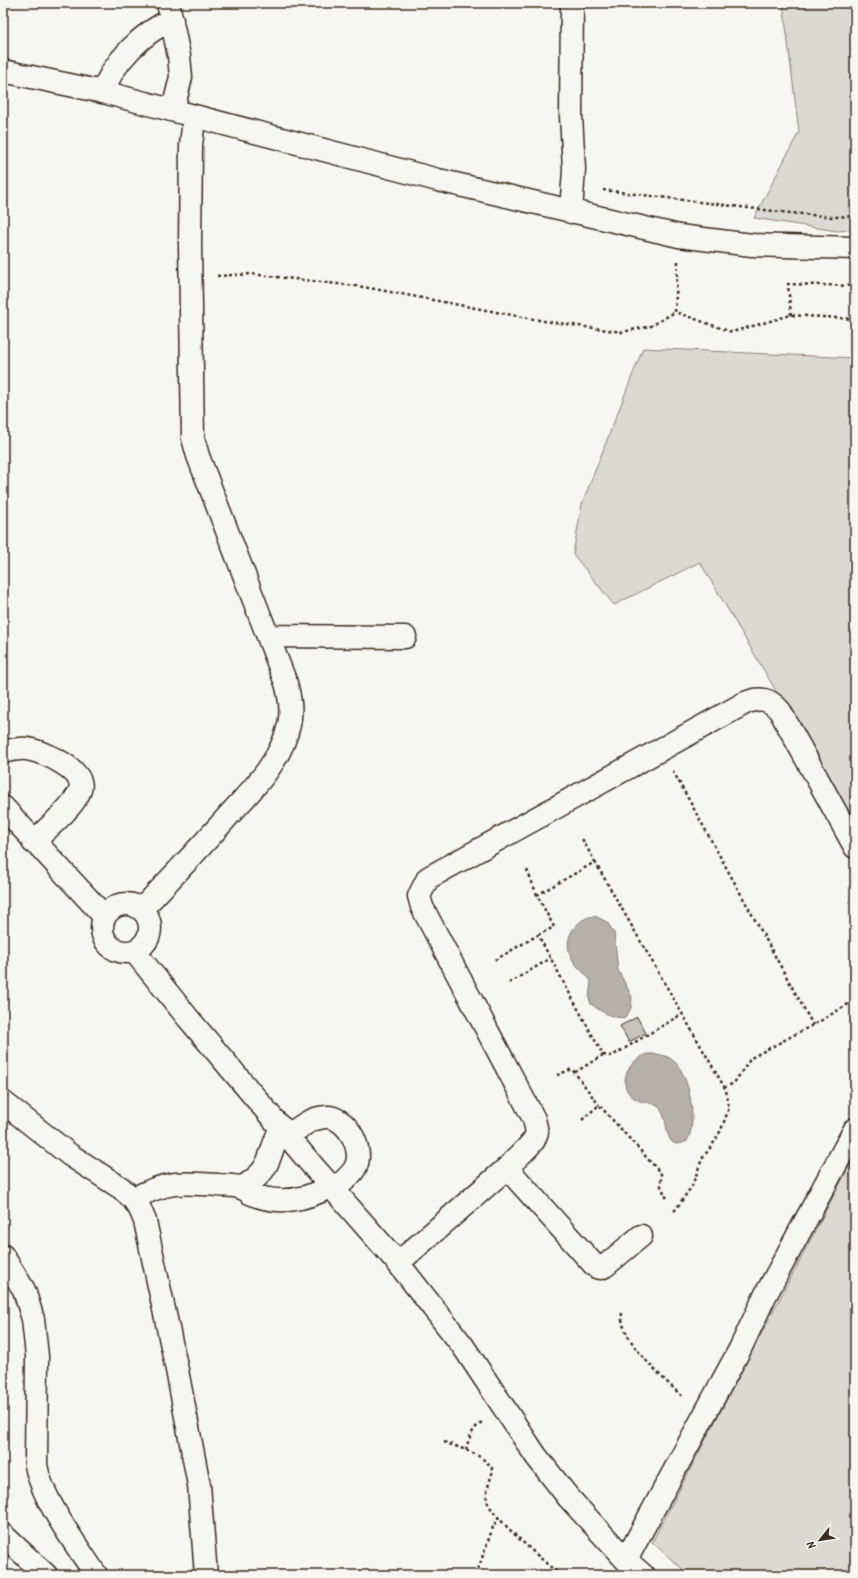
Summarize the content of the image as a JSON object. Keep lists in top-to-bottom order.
{
  "north": "bottom left"
}
